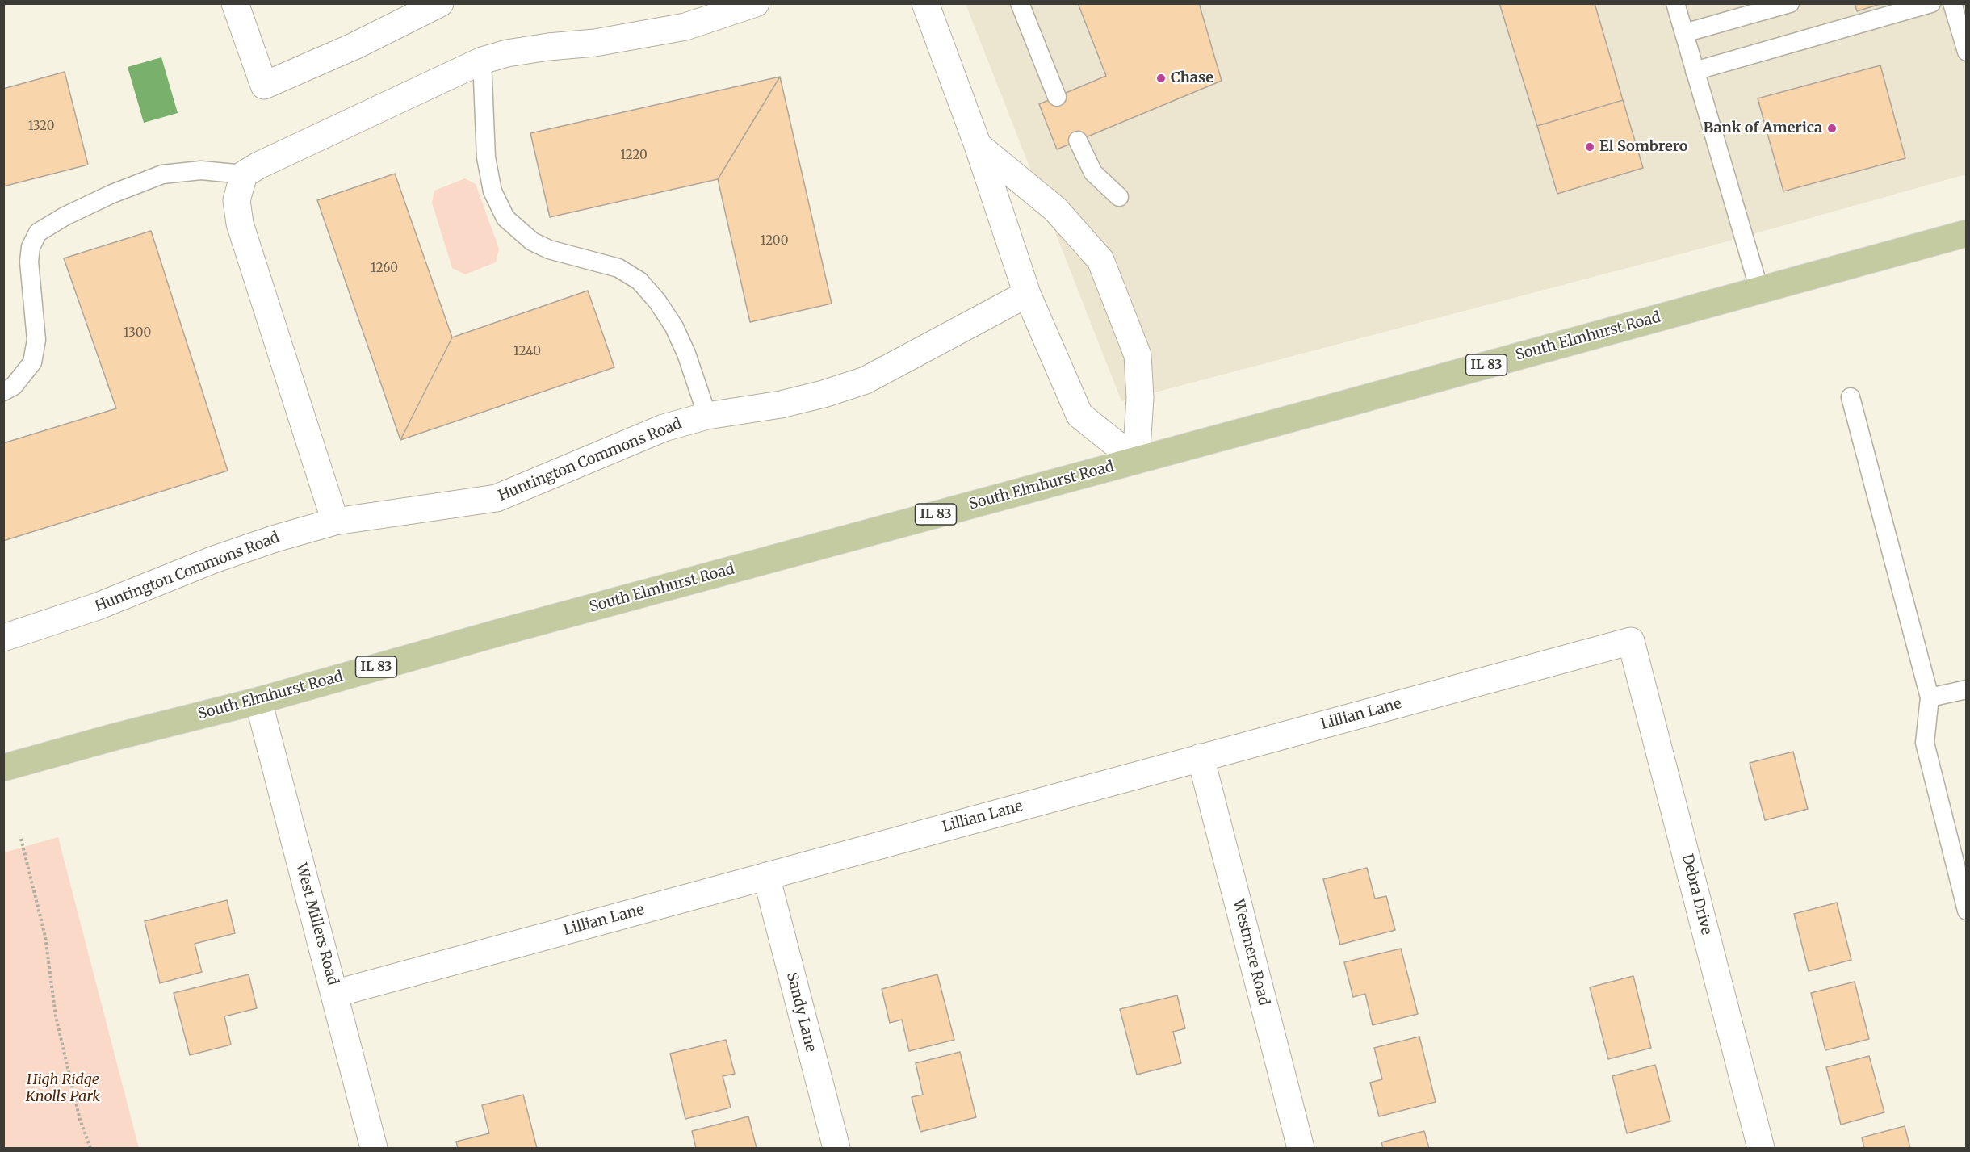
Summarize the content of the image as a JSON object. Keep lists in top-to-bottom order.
{
  "streets": {
    "main road": ["South Elmhurst Road", "IL 83"],
    "street": [
      "Huntington Commons Road",
      "Lillian Lane",
      "Debra Drive",
      "West Millers Road",
      "Westmere Road",
      "Sandy Lane"
    ]
  },
  "crossings": [
    ["South Elmhurst Road", "West Millers Road"],
    ["Lillian Lane", "Debra Drive"],
    ["Lillian Lane", "West Millers Road"],
    ["Lillian Lane", "Westmere Road"],
    ["Lillian Lane", "Sandy Lane"]
  ],
  "parks": ["High Ridge Knolls Park"],
  "places": ["Chase", "Bank of America", "El Sombrero"],
  "house_numbers": [
    "1320",
    "1220",
    "1200",
    "1260",
    "1300",
    "1240"
  ]
}
